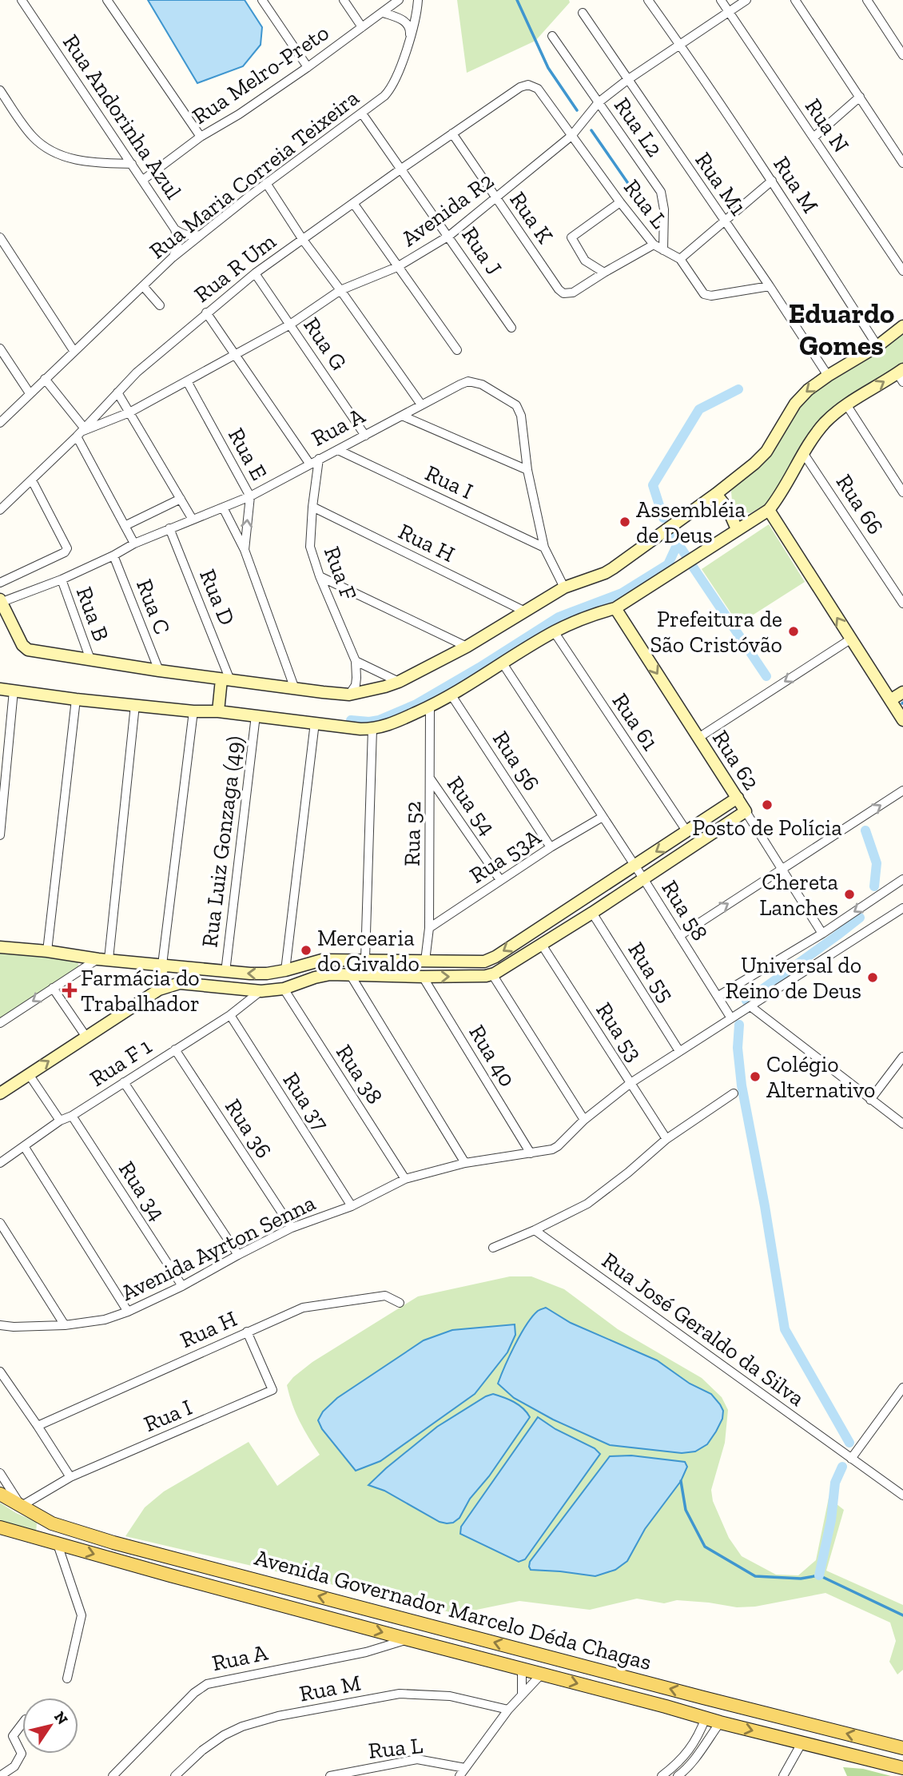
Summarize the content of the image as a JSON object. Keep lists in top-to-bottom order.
{
  "streets": {
    "main road": ["Avenida Governador Marcelo Déda Chagas"],
    "street": [
      "Rua Melro-Preto",
      "Rua Andorinha Azul",
      "Rua N",
      "Rua L2",
      "Rua Maria Correia Teixeira",
      "Rua M1",
      "Rua M",
      "Rua L",
      "Avenida R2",
      "Rua K",
      "Rua J",
      "Rua R Um",
      "Rua G",
      "Rua A",
      "Rua E",
      "Rua I",
      "Rua 66",
      "Rua H",
      "Rua F",
      "Rua D",
      "Rua C",
      "Rua B",
      "Rua 61",
      "Rua 62",
      "Rua 56",
      "Rua 54",
      "Rua 52",
      "Rua Luiz Gonzaga (49)",
      "Rua 53A",
      "Rua 58",
      "Rua 55",
      "Rua 53",
      "Rua 40",
      "Rua F 1",
      "Rua 38",
      "Rua 37",
      "Rua 36",
      "Rua 34",
      "Avenida Ayrton Senna",
      "Rua José Geraldo da Silva"
    ]
  },
  "crossings": [
    ["Rua Melro-Preto", "Rua Andorinha Azul"],
    ["Rua Andorinha Azul", "Rua Maria Correia Teixeira"],
    ["Rua N", "Avenida R2"],
    ["Rua L2", "Rua L"],
    ["Rua L2", "Avenida R2"],
    ["Rua Maria Correia Teixeira", "Rua J"],
    ["Rua M1", "Rua L"],
    ["Rua M1", "Avenida R2"],
    ["Rua M", "Avenida R2"],
    ["Rua L", "Avenida R2"],
    ["Rua L", "Rua R Um"],
    ["Avenida R2", "Rua K"],
    ["Avenida R2", "Rua J"],
    ["Avenida R2", "Rua R Um"],
    ["Avenida R2", "Rua G"],
    ["Avenida R2", "Rua E"],
    ["Rua K", "Rua R Um"],
    ["Rua J", "Rua R Um"],
    ["Rua R Um", "Rua G"],
    ["Rua G", "Rua A"],
    ["Rua A", "Rua E"],
    ["Rua A", "Rua I"],
    ["Rua A", "Rua F"],
    ["Rua A", "Rua D"],
    ["Rua A", "Rua C"],
    ["Rua A", "Rua B"],
    ["Rua A", "Avenida Governador Marcelo Déda Chagas"],
    ["Rua I", "Rua H"],
    ["Rua I", "Avenida Governador Marcelo Déda Chagas"],
    ["Rua H", "Rua F"],
    ["Rua 56", "Rua 53A"],
    ["Rua 54", "Rua 52"],
    ["Rua 54", "Rua 53A"],
    ["Rua 52", "Rua 53A"],
    ["Rua 53A", "Rua 58"],
    ["Rua 58", "Avenida Ayrton Senna"],
    ["Rua 55", "Avenida Ayrton Senna"],
    ["Rua 53", "Avenida Ayrton Senna"],
    ["Rua 40", "Avenida Ayrton Senna"],
    ["Rua F 1", "Rua 37"],
    ["Rua F 1", "Rua 36"],
    ["Rua F 1", "Rua 34"],
    ["Rua 38", "Avenida Ayrton Senna"],
    ["Rua 37", "Avenida Ayrton Senna"],
    ["Rua 36", "Avenida Ayrton Senna"],
    ["Rua 34", "Avenida Ayrton Senna"]
  ],
  "one_way": ["Rua 62"],
  "districts": ["Eduardo Gomes"],
  "places": {
    "other": [
      "Assembléia de Deus",
      "Prefeitura de São Cristóvão",
      "Posto de Polícia",
      "Chereta Lanches",
      "Mercearia do Givaldo",
      "Universal do Reino de Deus",
      "Colégio Alternativo"
    ],
    "health": ["Farmácia do Trabalhador"]
  },
  "north": "top right"
}
